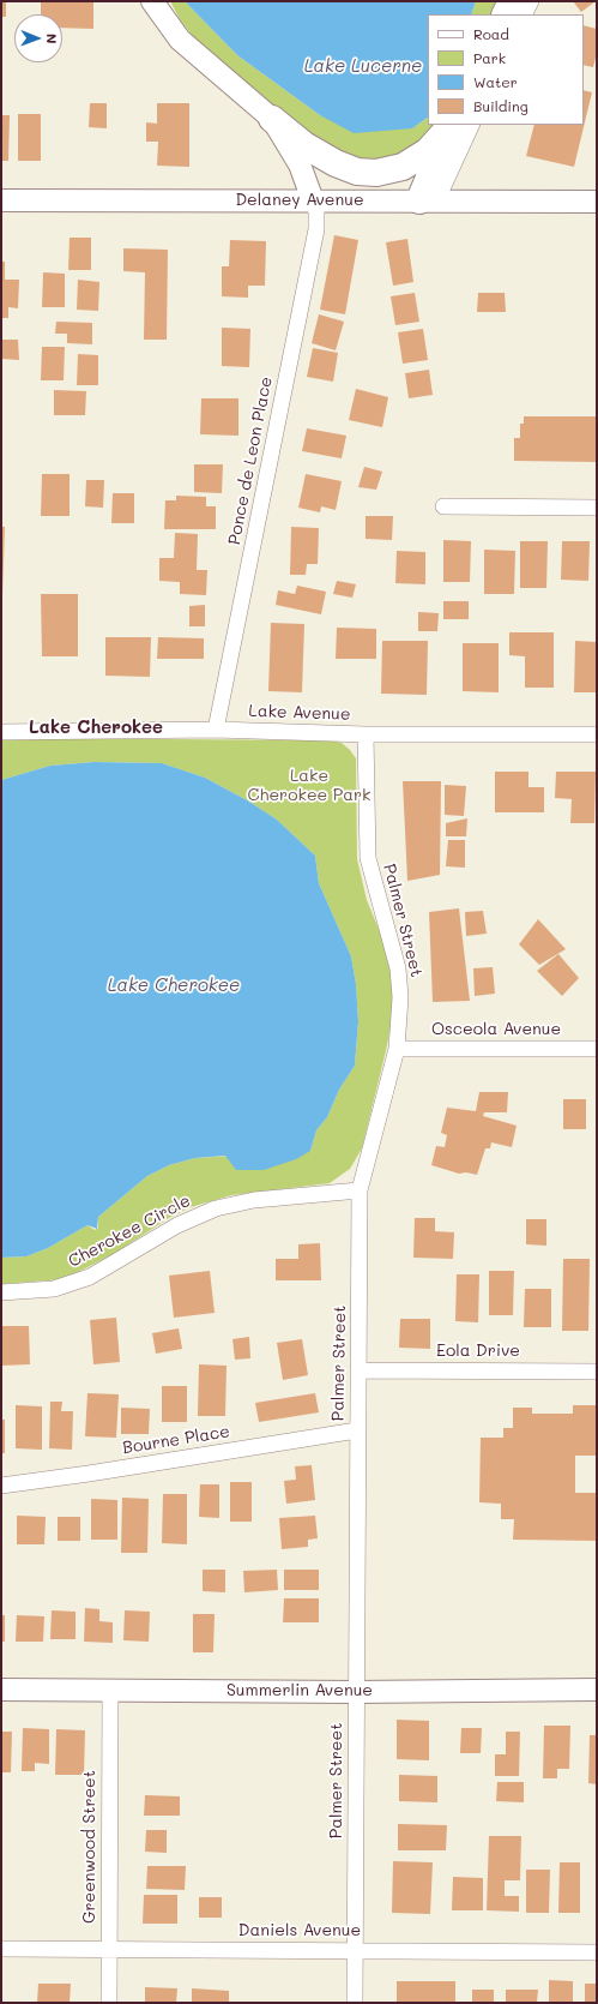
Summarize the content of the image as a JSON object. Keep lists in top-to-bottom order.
{
  "streets": {
    "street": [
      "Delaney Avenue",
      "Ponce de Leon Place",
      "Lake Avenue",
      "Palmer Street",
      "Osceola Avenue",
      "Cherokee Circle",
      "Eola Drive",
      "Bourne Place",
      "Summerlin Avenue",
      "Greenwood Street",
      "Daniels Avenue"
    ]
  },
  "crossings": [
    ["Delaney Avenue", "Ponce de Leon Place"],
    ["Ponce de Leon Place", "Lake Avenue"],
    ["Lake Avenue", "Palmer Street"],
    ["Palmer Street", "Osceola Avenue"],
    ["Palmer Street", "Cherokee Circle"],
    ["Palmer Street", "Eola Drive"],
    ["Palmer Street", "Bourne Place"],
    ["Palmer Street", "Summerlin Avenue"],
    ["Palmer Street", "Daniels Avenue"],
    ["Summerlin Avenue", "Greenwood Street"],
    ["Greenwood Street", "Daniels Avenue"]
  ],
  "districts": ["Lake Cherokee"],
  "water": ["Lake Lucerne", "Lake Cherokee"],
  "parks": ["Lake Cherokee Park"],
  "legend": [
    "Road",
    "Park",
    "Water",
    "Building"
  ],
  "north": "right"
}
